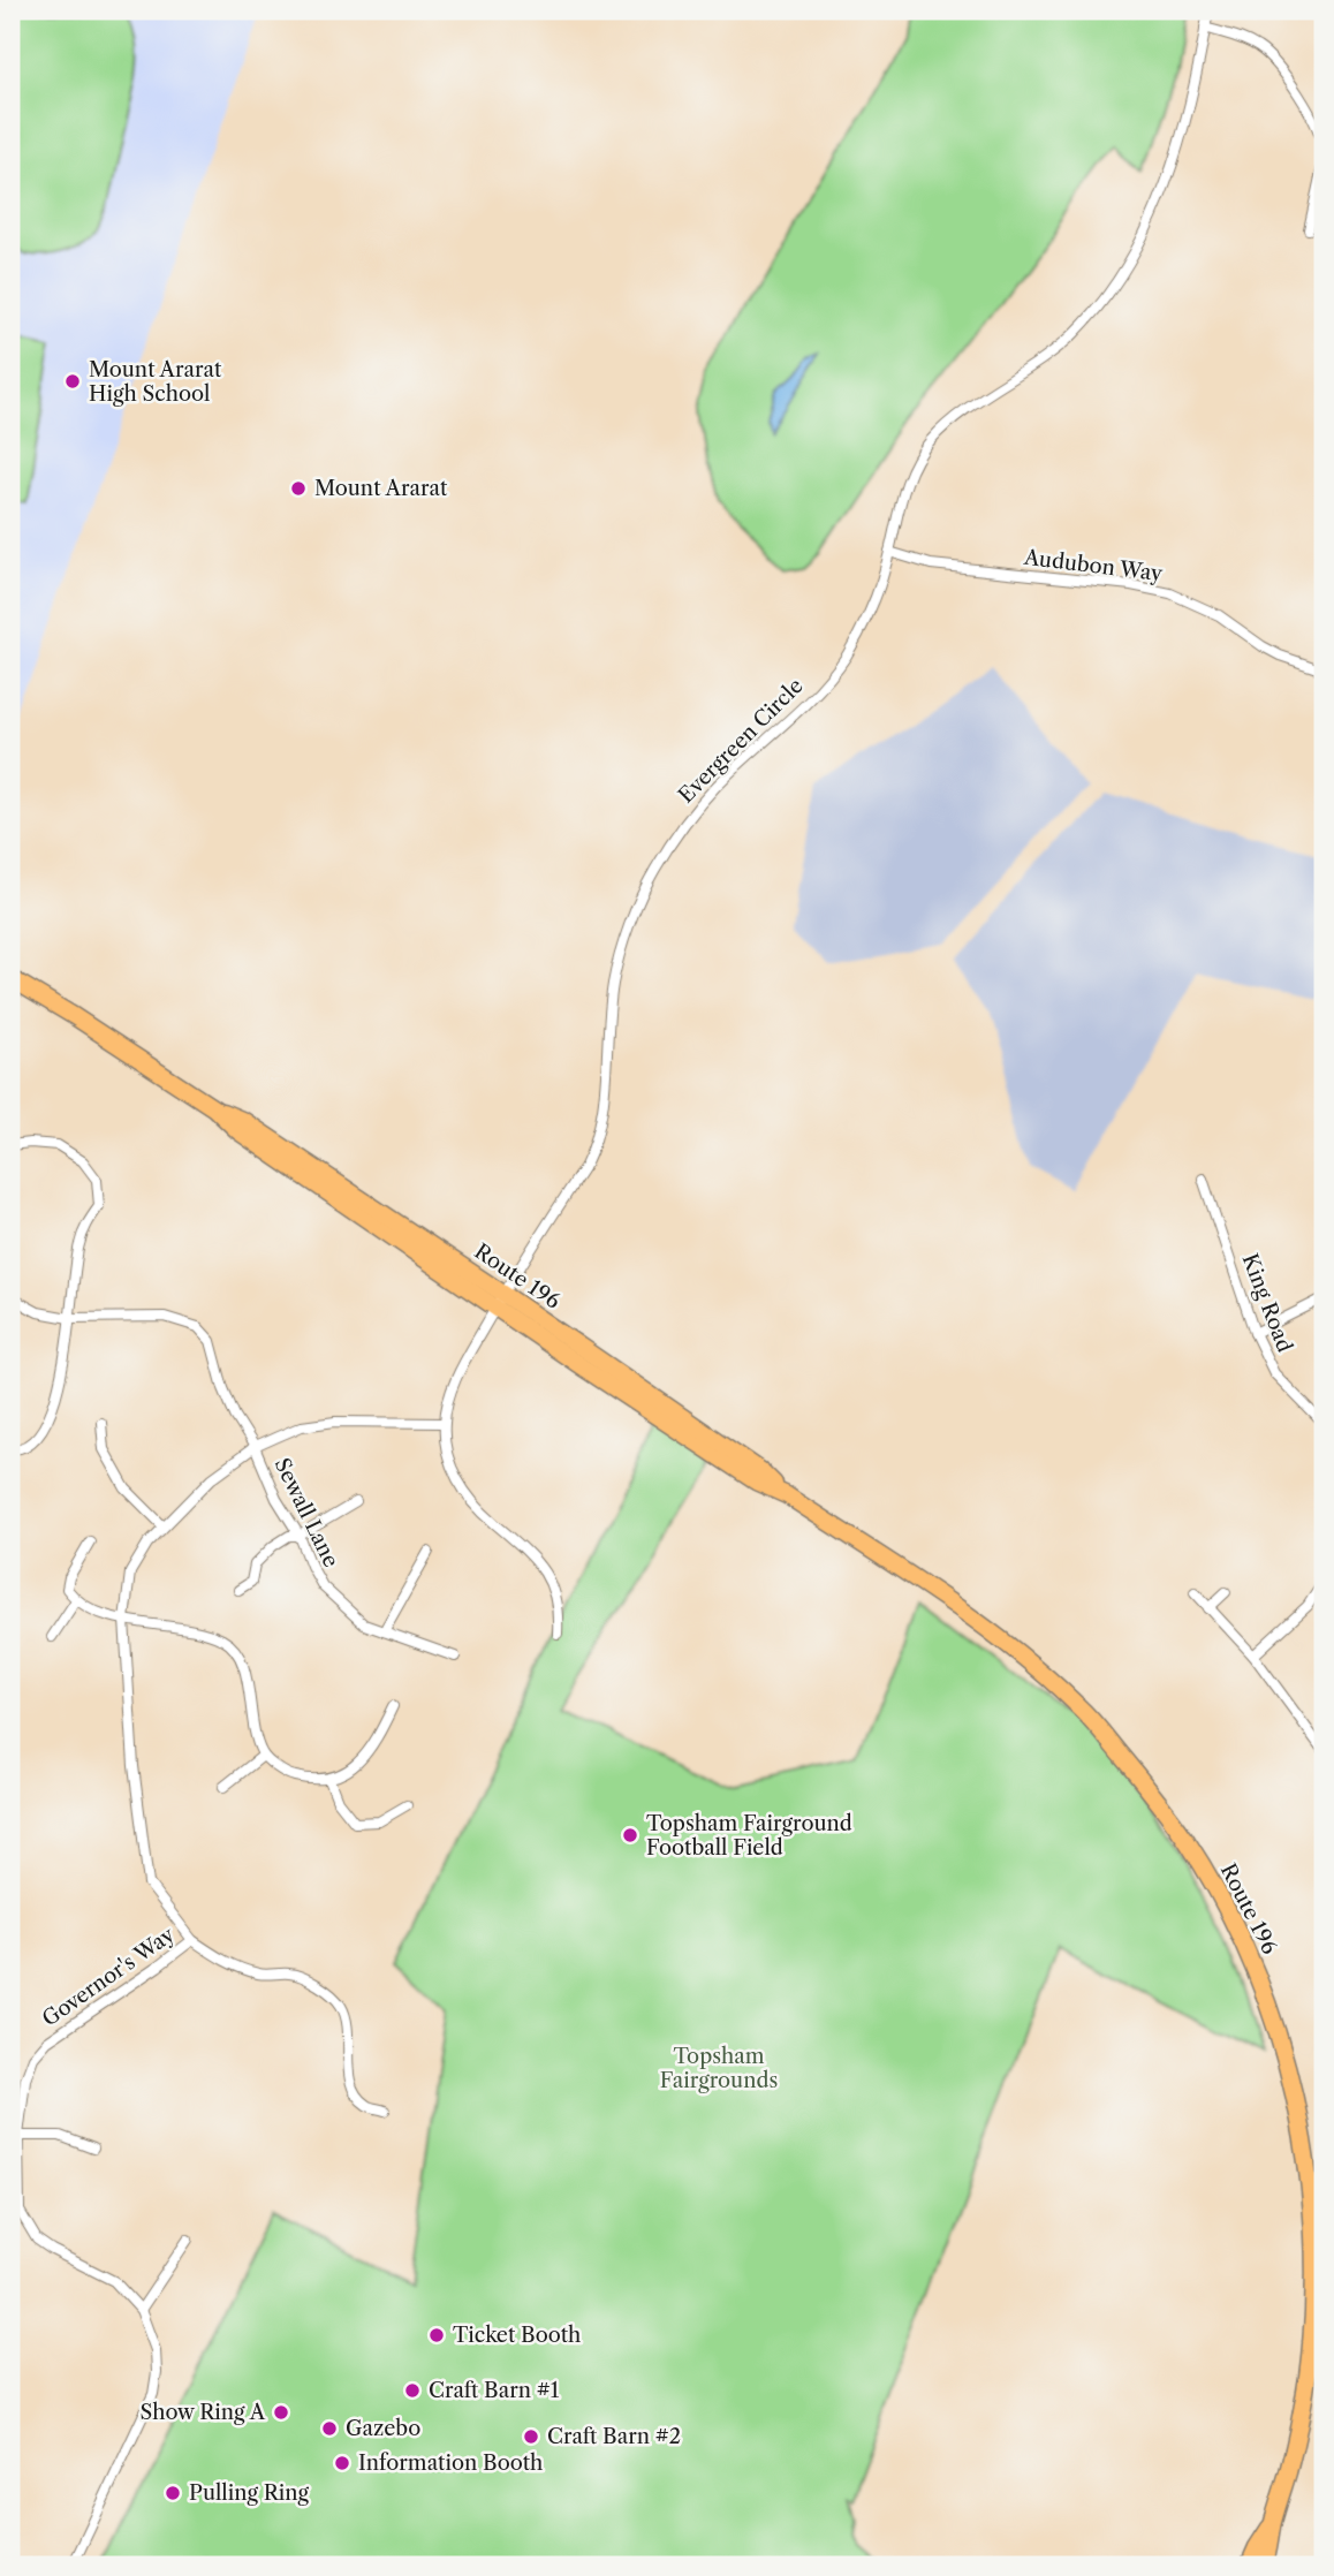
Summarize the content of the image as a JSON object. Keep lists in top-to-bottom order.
{
  "streets": {
    "highway": ["Route 196"],
    "street": [
      "Audubon Way",
      "Evergreen Circle",
      "King Road",
      "Sewall Lane",
      "Governor's Way"
    ]
  },
  "crossings": [
    ["Audubon Way", "Evergreen Circle"],
    ["Evergreen Circle", "Route 196"],
    ["Evergreen Circle", "Governor's Way"],
    ["Sewall Lane", "Governor's Way"]
  ],
  "parks": ["Topsham Fairgrounds"],
  "places": [
    "Mount Ararat High School",
    "Mount Ararat",
    "Topsham Fairground Football Field",
    "Ticket Booth",
    "Craft Barn #1",
    "Show Ring A",
    "Gazebo",
    "Craft Barn #2",
    "Information Booth",
    "Pulling Ring"
  ]
}
